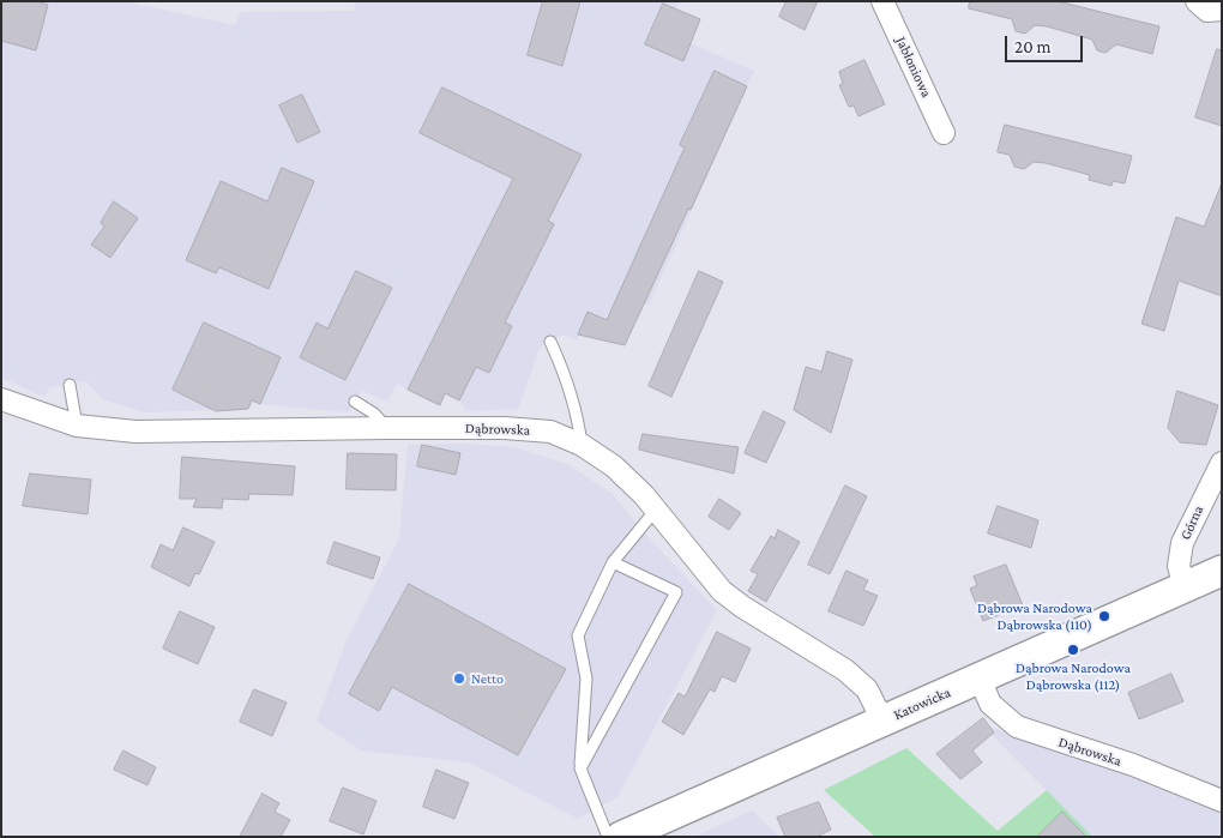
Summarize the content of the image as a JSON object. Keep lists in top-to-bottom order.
{
  "streets": {
    "street": [
      "Jabłoniowa",
      "Dąbrowska",
      "Górna",
      "Katowicka"
    ]
  },
  "crossings": [
    ["Dąbrowska", "Katowicka"],
    ["Górna", "Katowicka"]
  ],
  "places": ["Dąbrowa Narodowa Dąbrowska (110)", "Dąbrowa Narodowa Dąbrowska (112)", "Netto"],
  "scale_bar": "20 m"
}
